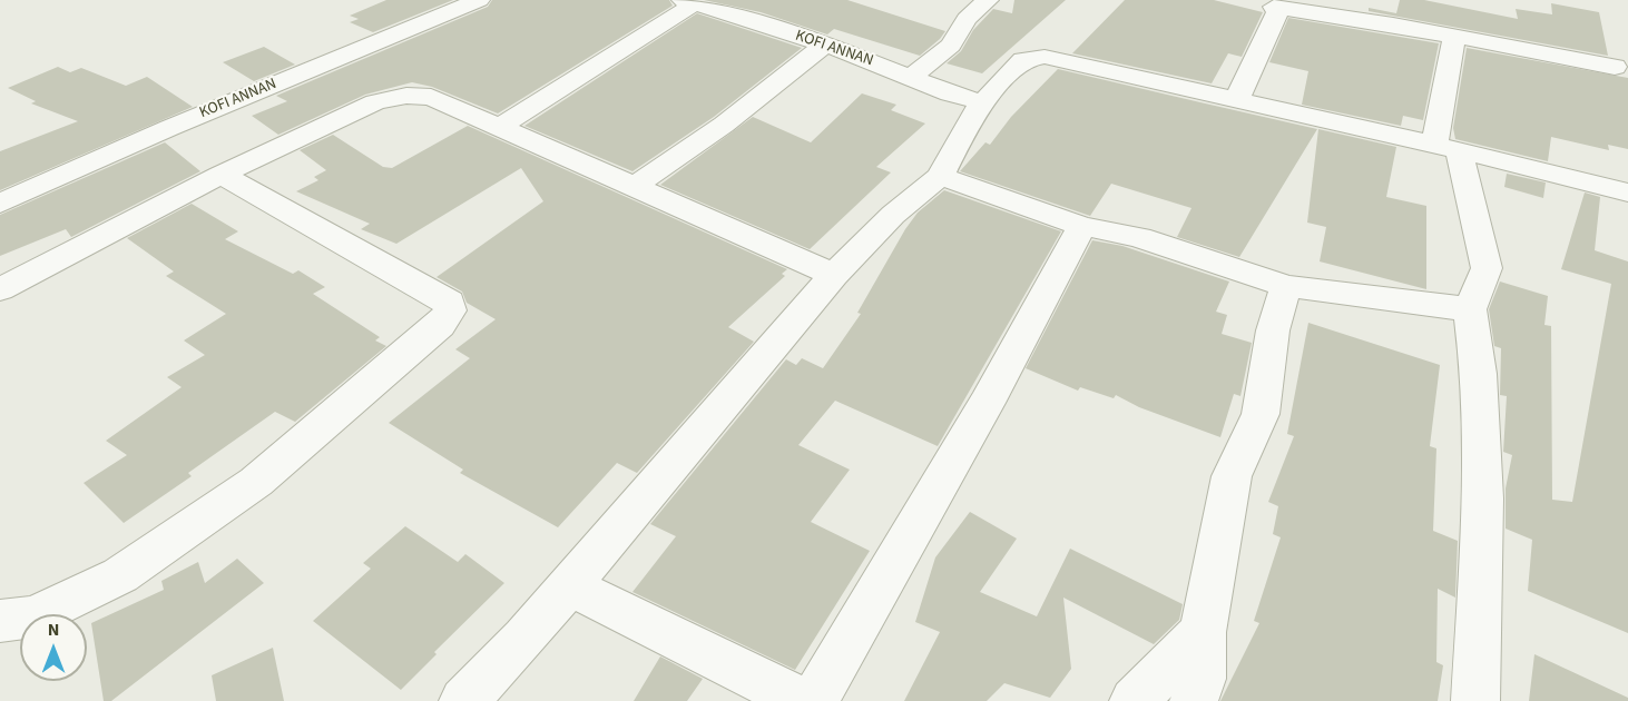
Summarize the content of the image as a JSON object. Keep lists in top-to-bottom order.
{
  "streets": {
    "street": ["KOFI ANNAN"]
  },
  "north": "top"
}
